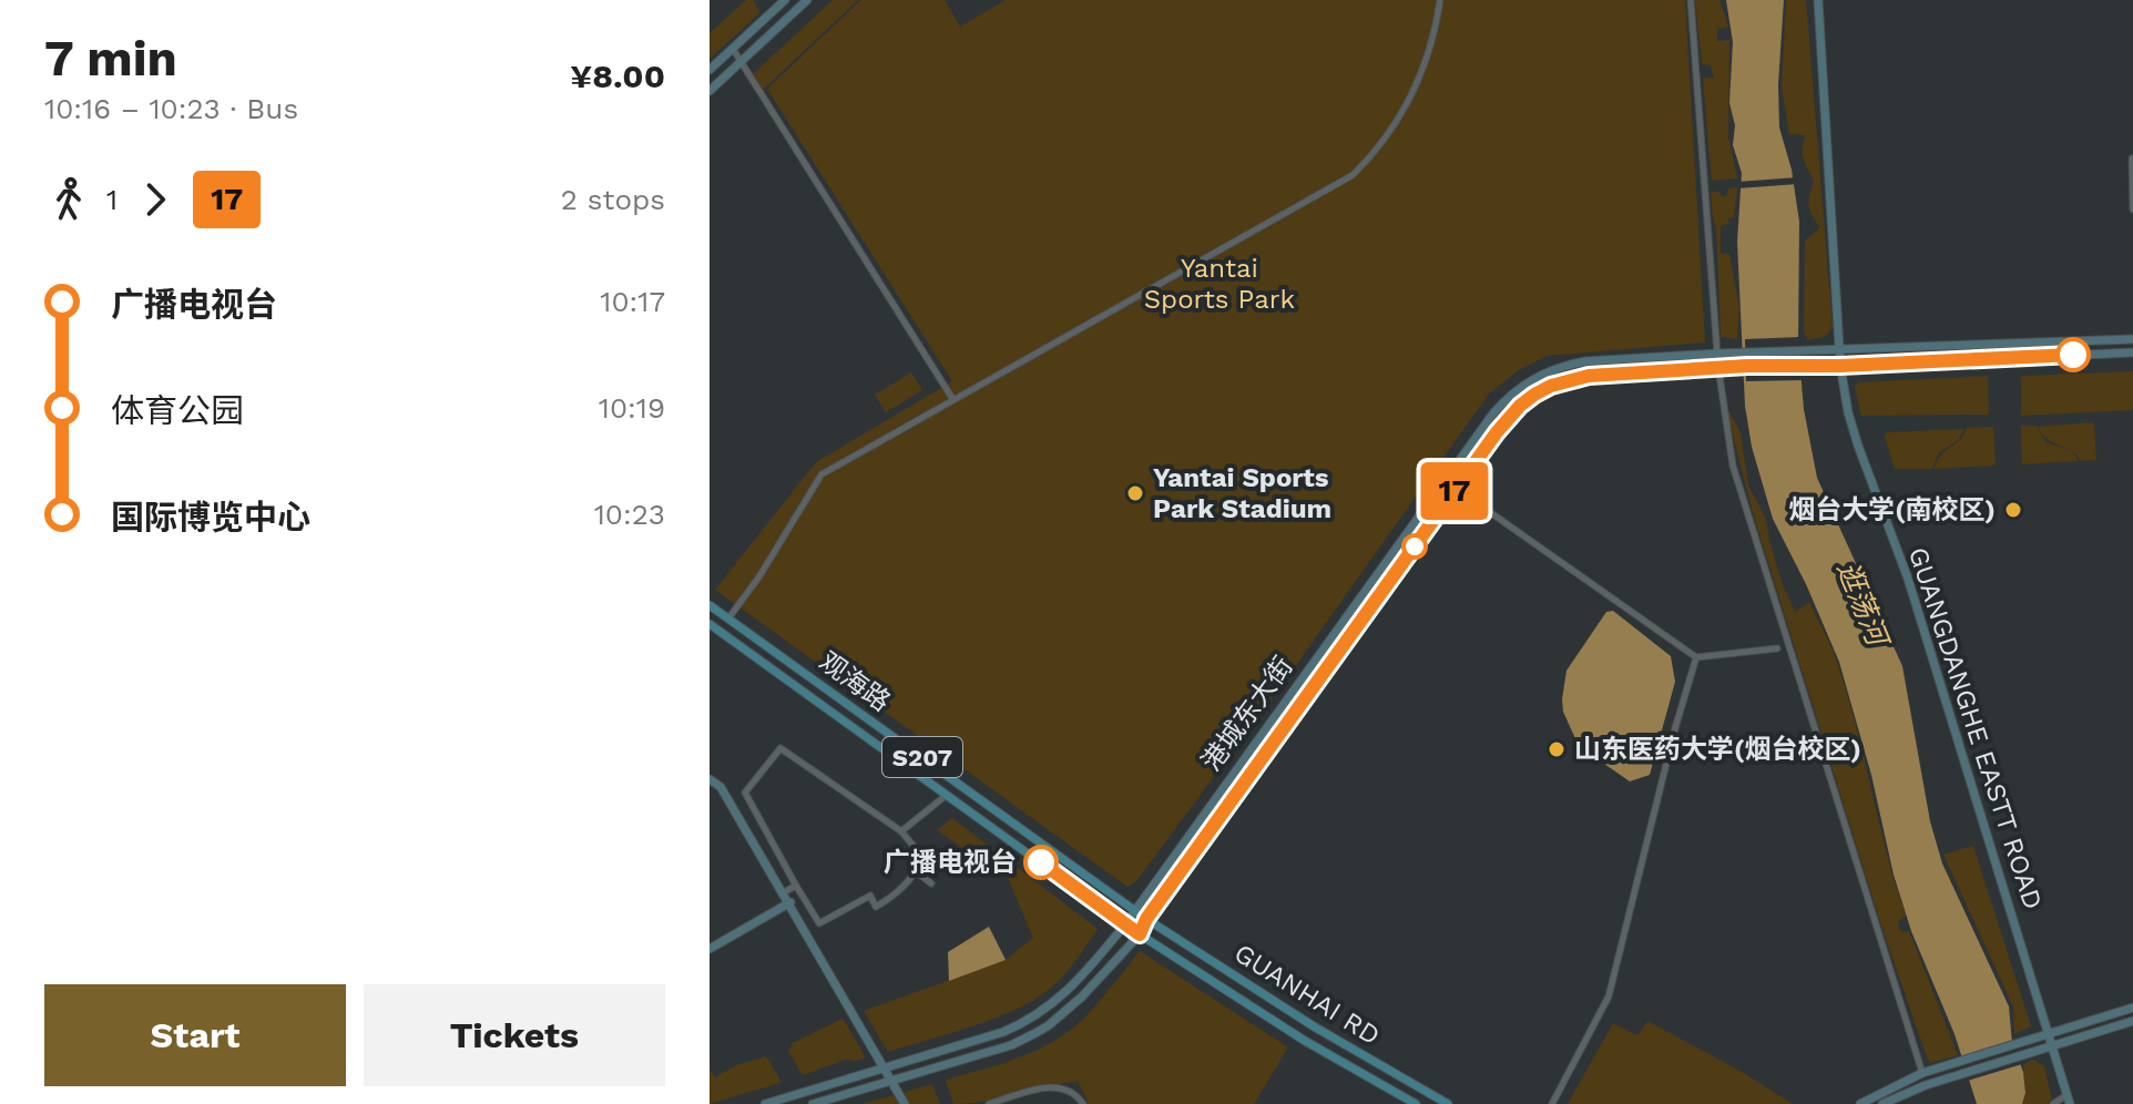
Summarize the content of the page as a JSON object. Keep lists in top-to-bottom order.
{
  "streets": {
    "main road": [
      "观海路",
      "港城东大街",
      "GUANGDANGHE EASTT ROAD",
      "S207",
      "GUANHAI RD"
    ]
  },
  "crossings": [
    ["观海路", "港城东大街"],
    ["观海路", "GUANHAI RD"],
    ["港城东大街", "GUANGDANGHE EASTT ROAD"],
    ["港城东大街", "GUANHAI RD"]
  ],
  "water": ["逛荡河"],
  "parks": ["Yantai Sports Park"],
  "places": [
    "Yantai Sports Park Stadium",
    "烟台大学(南校区)",
    "山东医药大学(烟台校区)",
    "广播电视台"
  ],
  "lines": ["bus line 17"],
  "page": {
    "heading": ["7 min", "10:16 – 10:23 · Bus", "¥8.00"],
    "on_map": "17",
    "legs": ["1", "17", "2 stops"],
    "list": [
      {
        "name": "广播电视台",
        "value": "10:17"
      },
      {
        "name": "体育公园",
        "value": "10:19"
      },
      {
        "name": "国际博览中心",
        "value": "10:23"
      }
    ],
    "buttons": ["Start", "Tickets"]
  }
}
